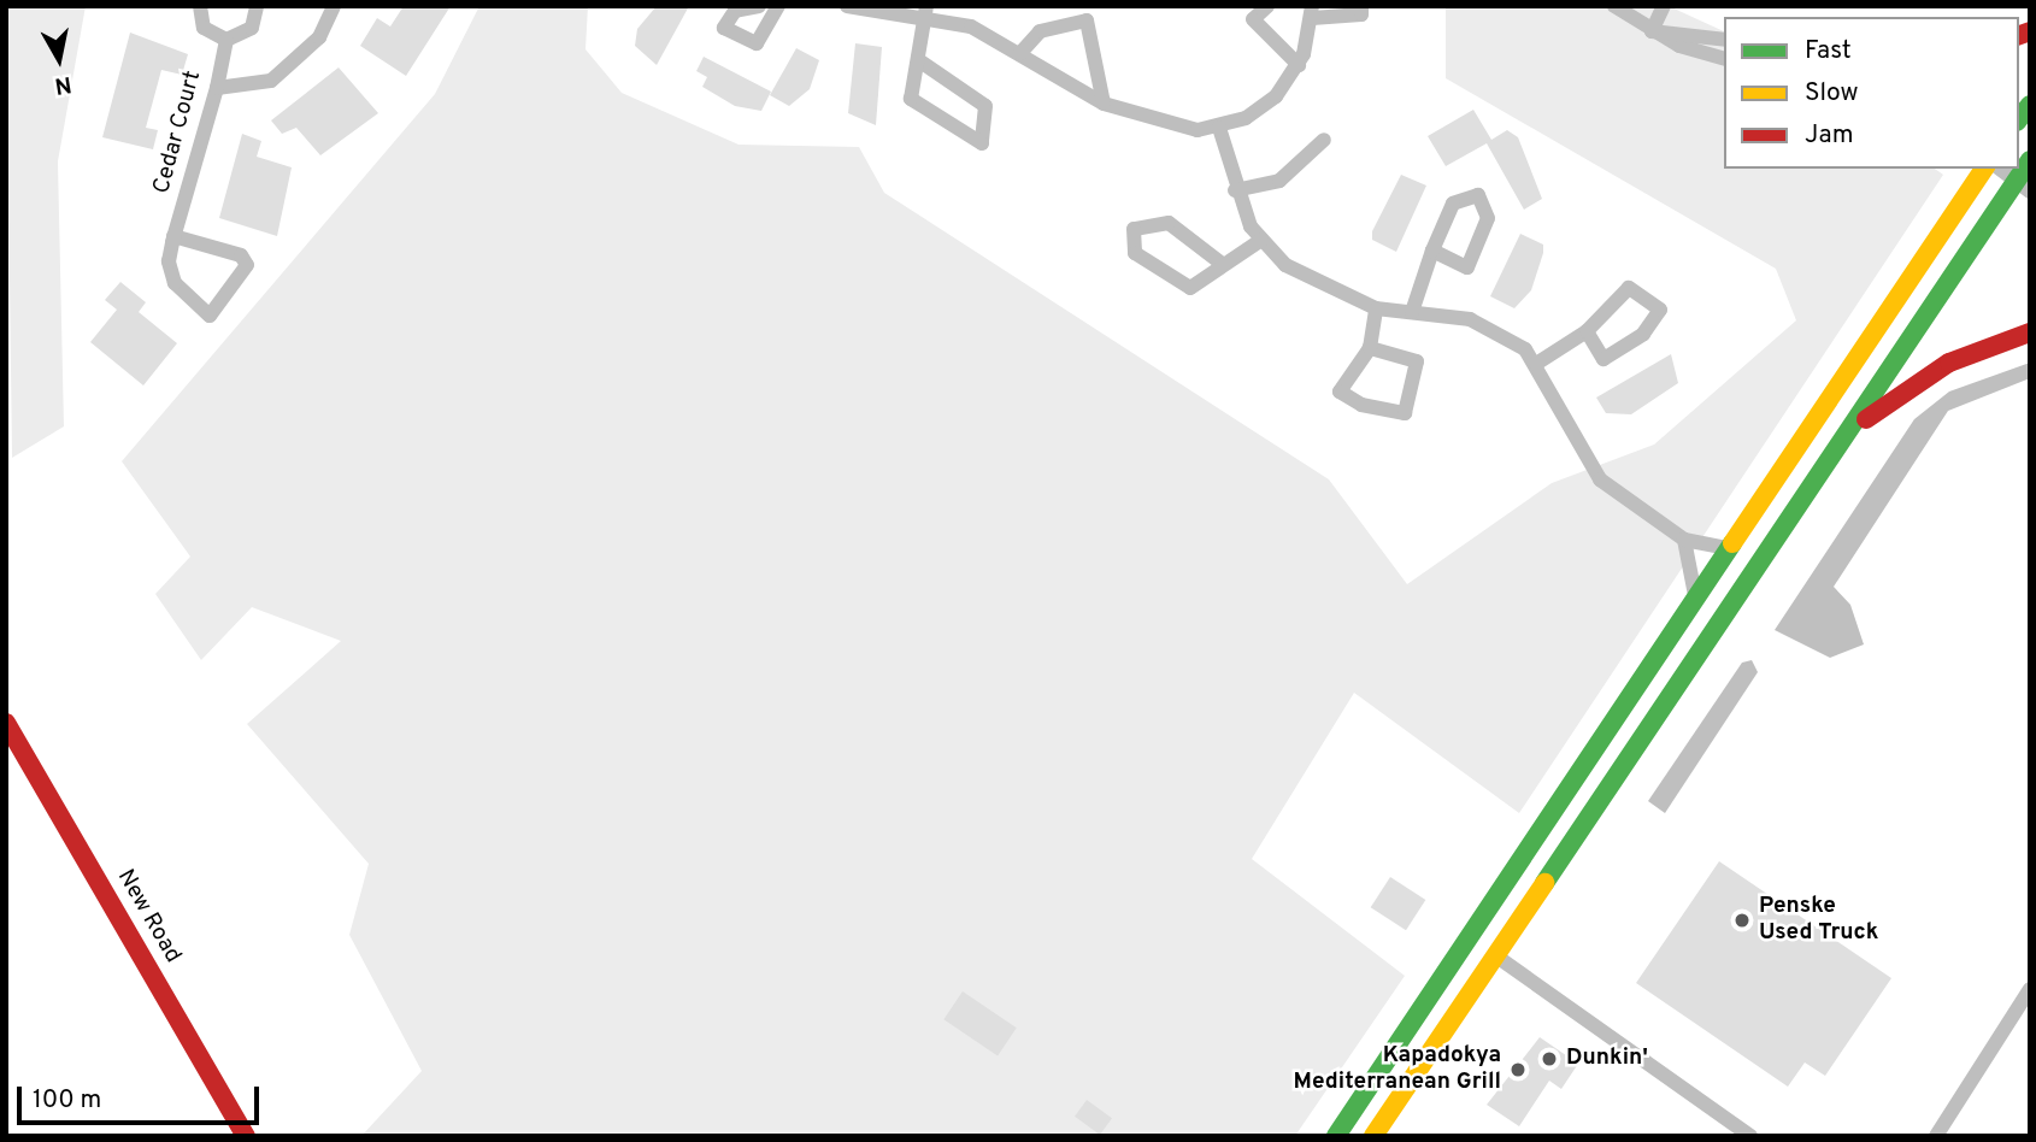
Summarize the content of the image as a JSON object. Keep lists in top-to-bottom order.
{
  "streets": {
    "main road": ["New Road"],
    "street": ["Cedar Court"]
  },
  "places": ["Penske Used Truck", "Dunkin'", "Kapadokya Mediterranean Grill"],
  "legend": ["Fast", "Slow", "Jam"],
  "scale_bar": "100 m",
  "north": "bottom"
}
